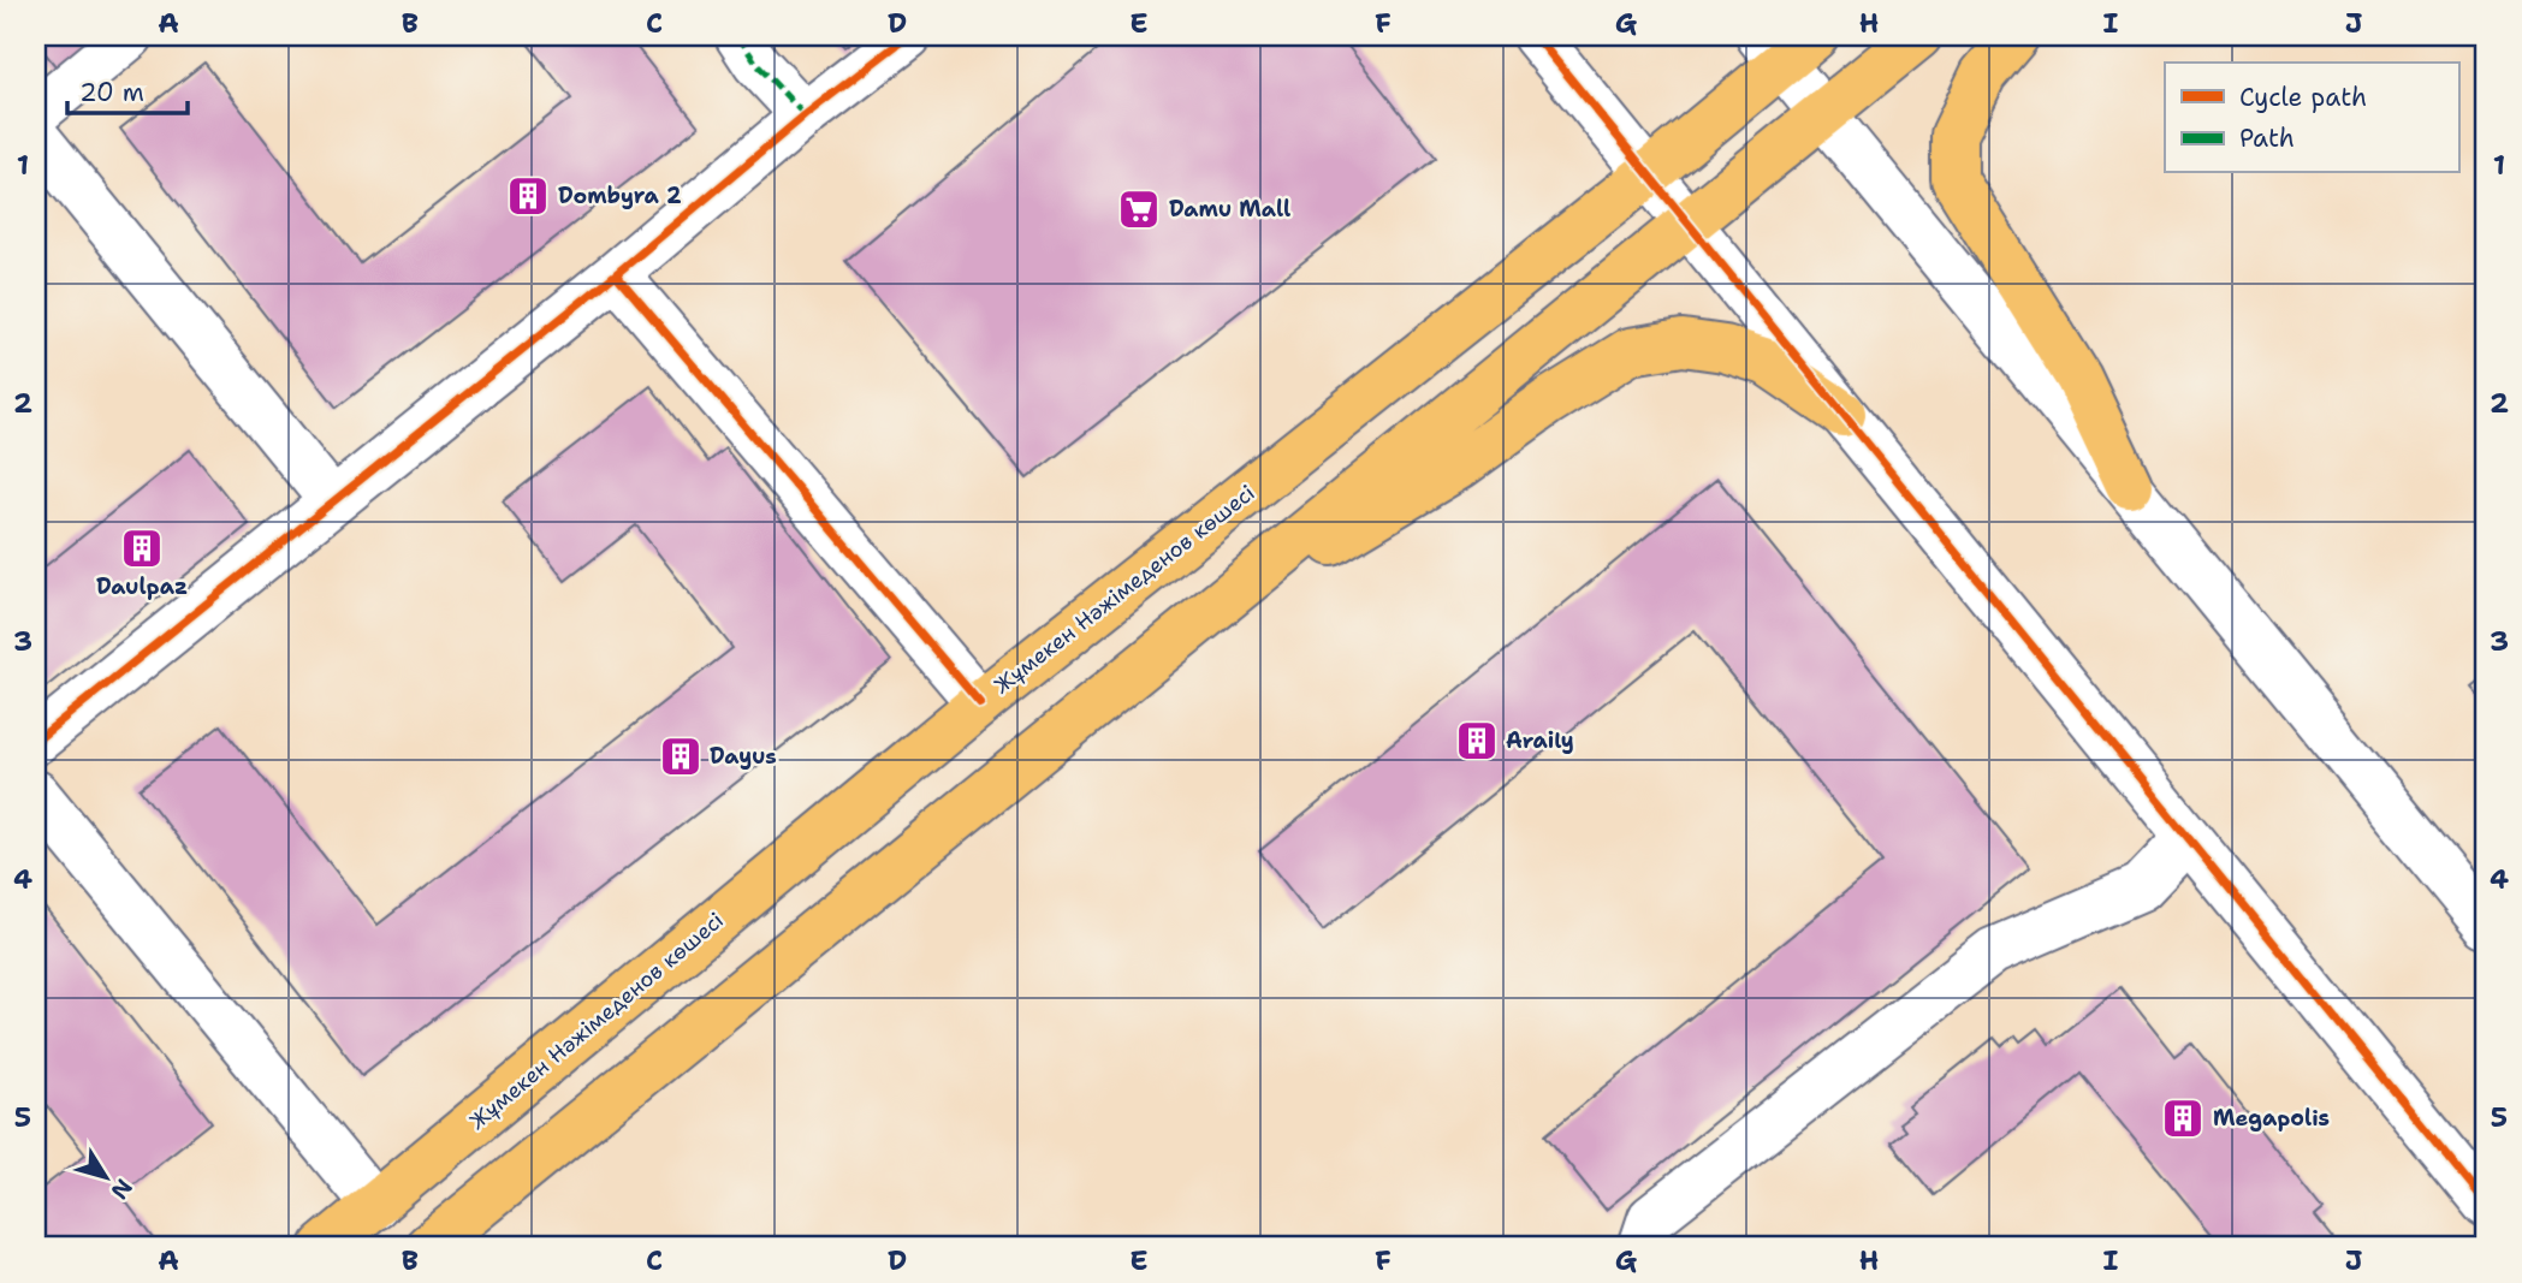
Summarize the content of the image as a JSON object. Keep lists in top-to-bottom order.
{
  "streets": {
    "main road": ["Жұмекен Нәжімеденов көшесі"]
  },
  "places": {
    "building": [
      "Dombyra 2",
      "Daulpaz",
      "Araily",
      "Dayus",
      "Megapolis"
    ],
    "supermarket": ["Damu Mall"]
  },
  "legend": ["Cycle path", "Path"],
  "scale_bar": "20 m",
  "north": "bottom right",
  "grid": {
    "columns": [
      "A",
      "B",
      "C",
      "D",
      "E",
      "F",
      "G",
      "H",
      "I",
      "J"
    ],
    "rows": [
      "1",
      "2",
      "3",
      "4",
      "5"
    ]
  }
}
